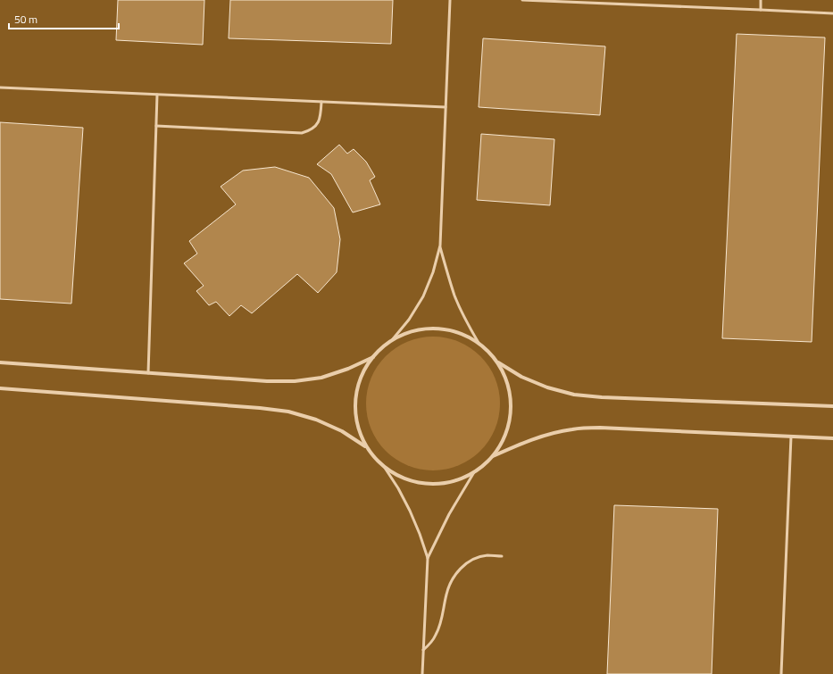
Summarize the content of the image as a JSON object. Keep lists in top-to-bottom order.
{
  "scale_bar": "50 m"
}
